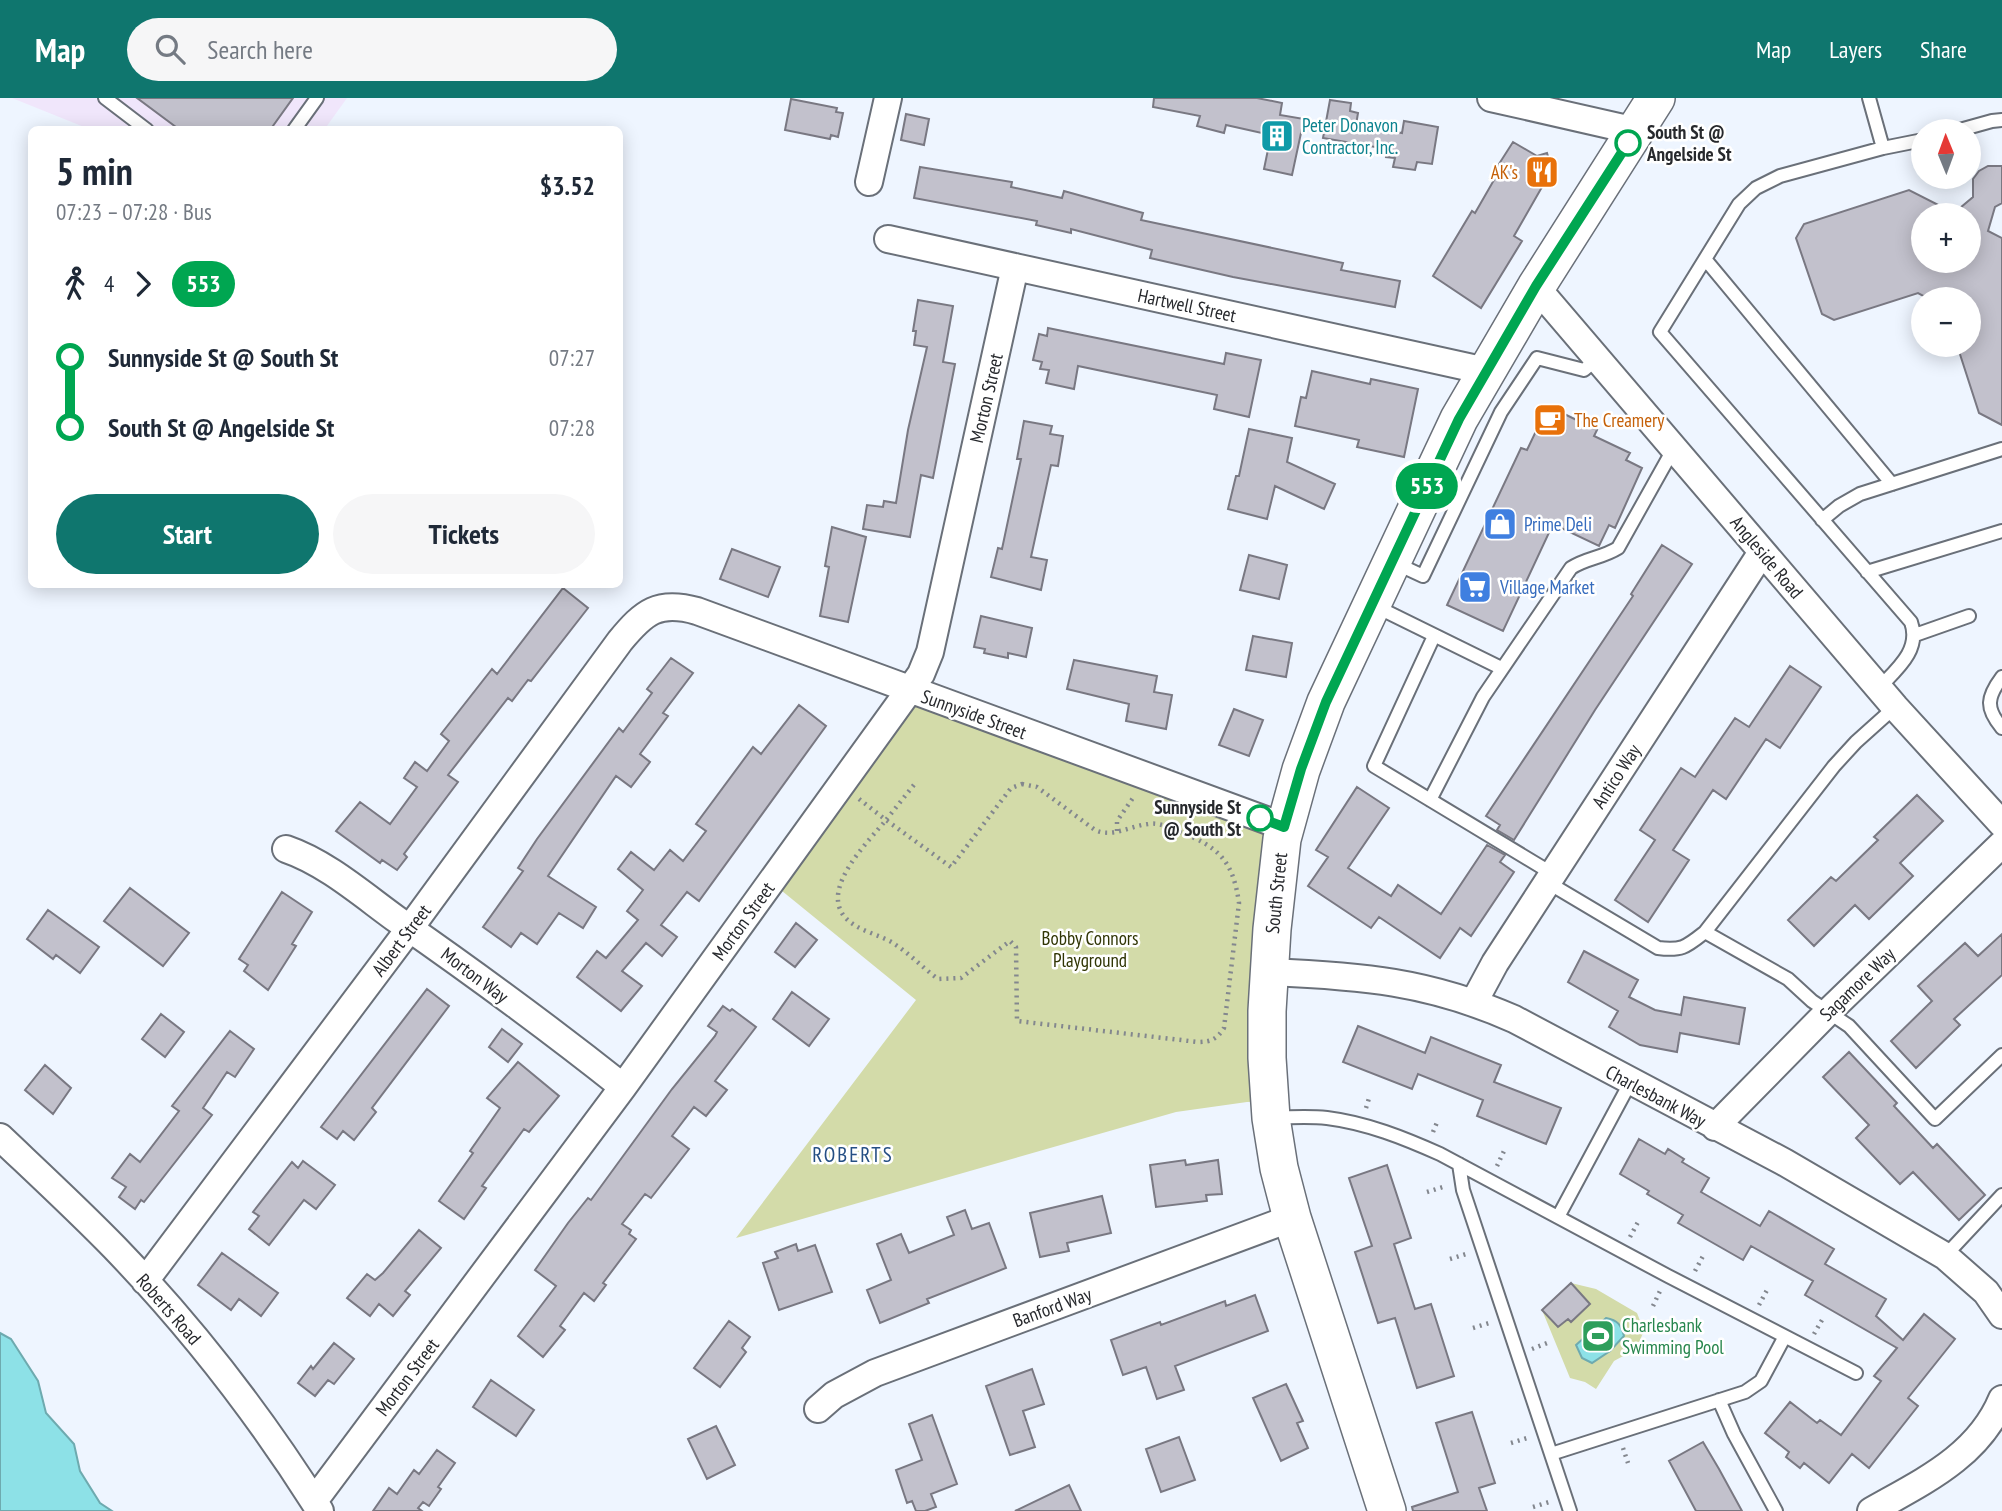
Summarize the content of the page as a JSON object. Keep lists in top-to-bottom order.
{
  "streets": {
    "main road": ["South Street"],
    "street": [
      "Hartwell Street",
      "Morton Street",
      "Angleside Road",
      "Sunnyside Street",
      "Antico Way",
      "Albert Street",
      "Morton Way",
      "Sagamore Way",
      "Charlesbank Way",
      "Banford Way",
      "Roberts Road"
    ]
  },
  "crossings": [
    ["Hartwell Street", "Morton Street"],
    ["Hartwell Street", "South Street"],
    ["Morton Street", "Sunnyside Street"],
    ["Morton Street", "Morton Way"],
    ["Morton Street", "Roberts Road"],
    ["Angleside Road", "Antico Way"],
    ["Angleside Road", "South Street"],
    ["Sunnyside Street", "South Street"],
    ["Sunnyside Street", "Albert Street"],
    ["Antico Way", "Charlesbank Way"],
    ["South Street", "Charlesbank Way"],
    ["South Street", "Banford Way"],
    ["Albert Street", "Morton Way"],
    ["Albert Street", "Roberts Road"],
    ["Sagamore Way", "Charlesbank Way"]
  ],
  "districts": ["ROBERTS"],
  "parks": ["Bobby Connors Playground"],
  "places": {
    "building": ["Peter Donavon Contractor, Inc."],
    "other": ["South St @ Angelside St", "Sunnyside St @ South St"],
    "restaurant": ["AK's"],
    "cafe": ["The Creamery"],
    "shop": ["Prime Deli"],
    "supermarket": ["Village Market"],
    "sports": ["Charlesbank Swimming Pool"]
  },
  "lines": ["bus line 553"],
  "north": "top",
  "page": {
    "header": "Map",
    "search": "Search here",
    "nav": ["Map", "Layers", "Share"],
    "on_map": "553",
    "map_buttons": ["+", "−"],
    "heading": ["5 min", "07:23 – 07:28 · Bus", "$3.52"],
    "legs": ["4", "553"],
    "list": [
      {
        "name": "Sunnyside St @ South St",
        "value": "07:27"
      },
      {
        "name": "South St @ Angelside St",
        "value": "07:28"
      }
    ],
    "buttons": ["Start", "Tickets"]
  }
}
